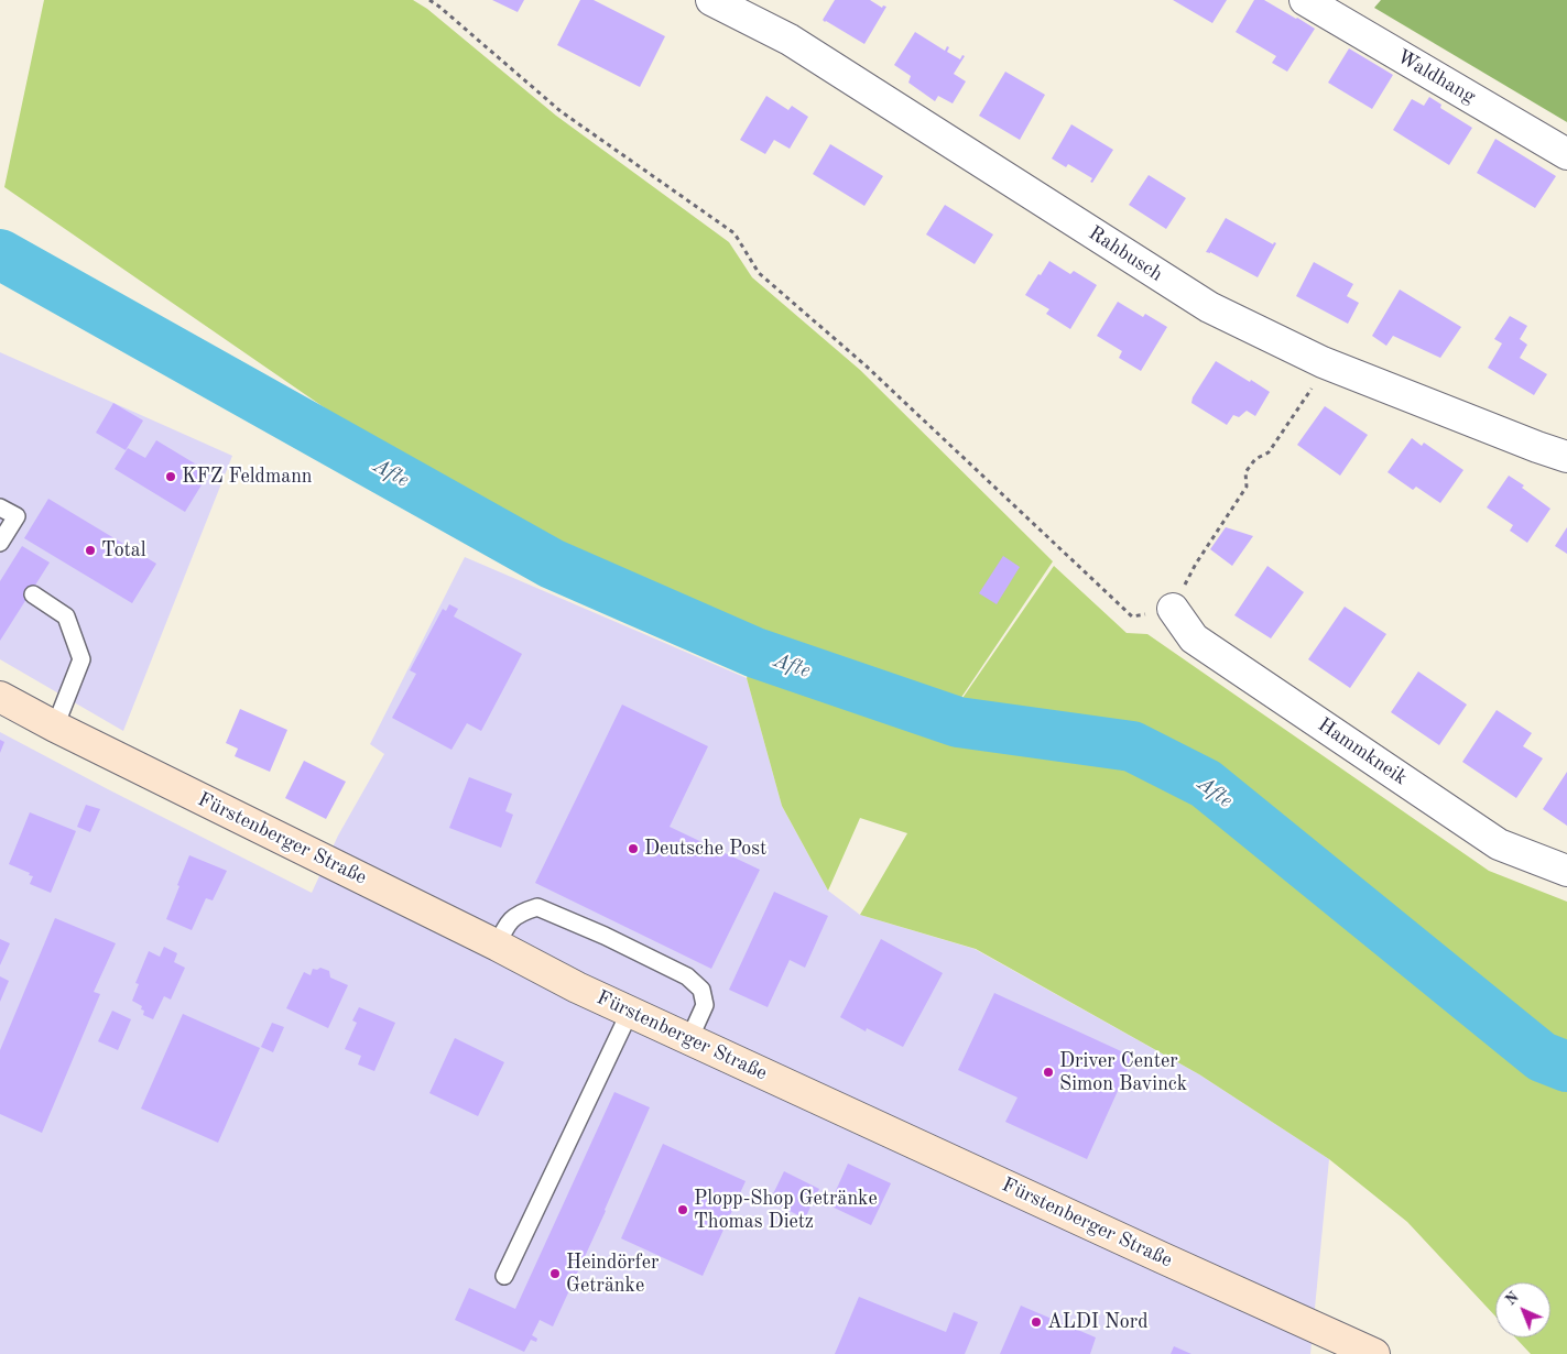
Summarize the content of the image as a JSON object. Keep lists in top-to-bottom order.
{
  "streets": {
    "main road": ["Fürstenberger Straße"],
    "street": ["Waldhang", "Rahbusch", "Hammkneik"]
  },
  "water": ["Afte"],
  "places": [
    "KFZ Feldmann",
    "Total",
    "Deutsche Post",
    "Driver Center Simon Bavinck",
    "Plopp-Shop Getränke Thomas Dietz",
    "Heindörfer Getränke",
    "ALDI Nord"
  ],
  "north": "top left"
}
